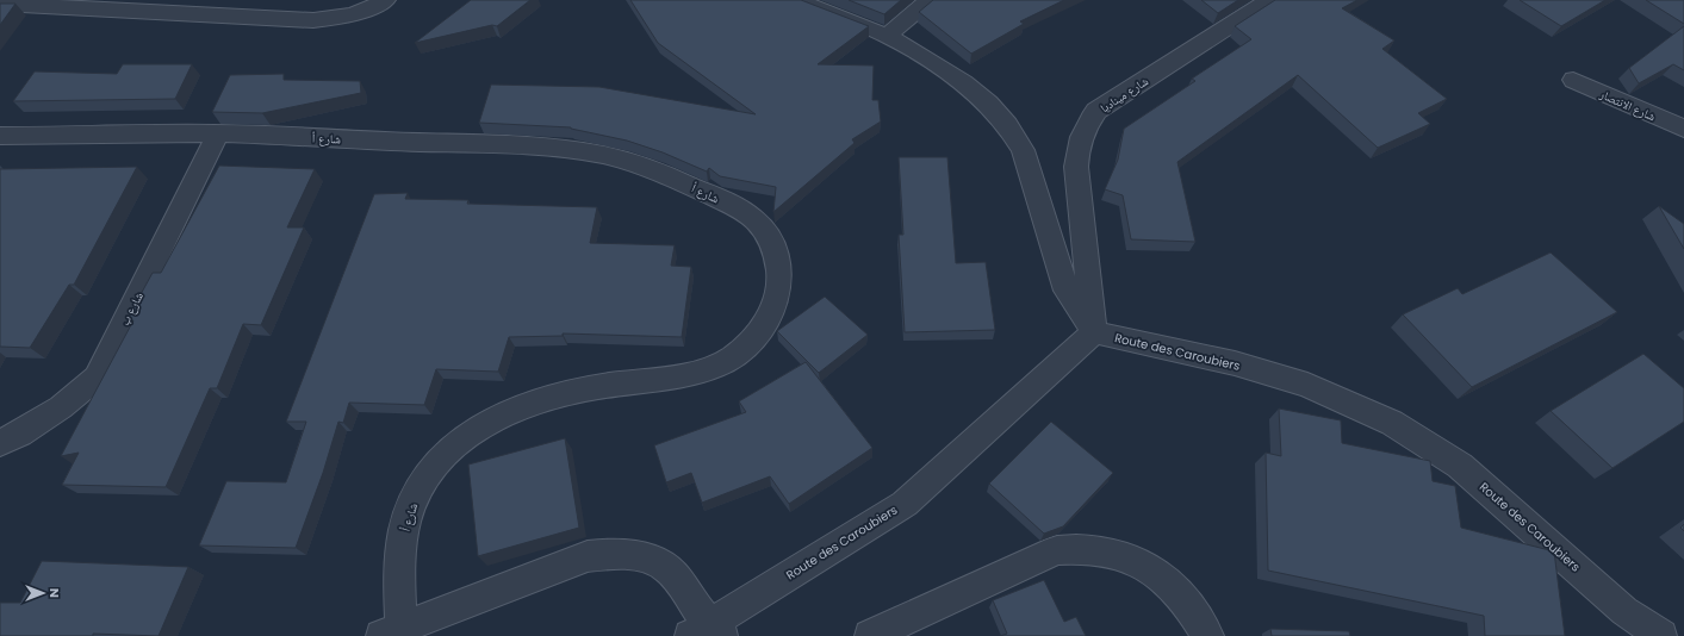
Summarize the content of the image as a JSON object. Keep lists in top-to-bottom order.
{
  "streets": {
    "street": [
      "شارع ميناديا",
      "شارع الانتصار",
      "شارع أ",
      "شارع ب",
      "Route des Caroubiers"
    ]
  },
  "crossings": [
    ["شارع ميناديا", "Route des Caroubiers"],
    ["شارع أ", "شارع ب"]
  ],
  "north": "right"
}
